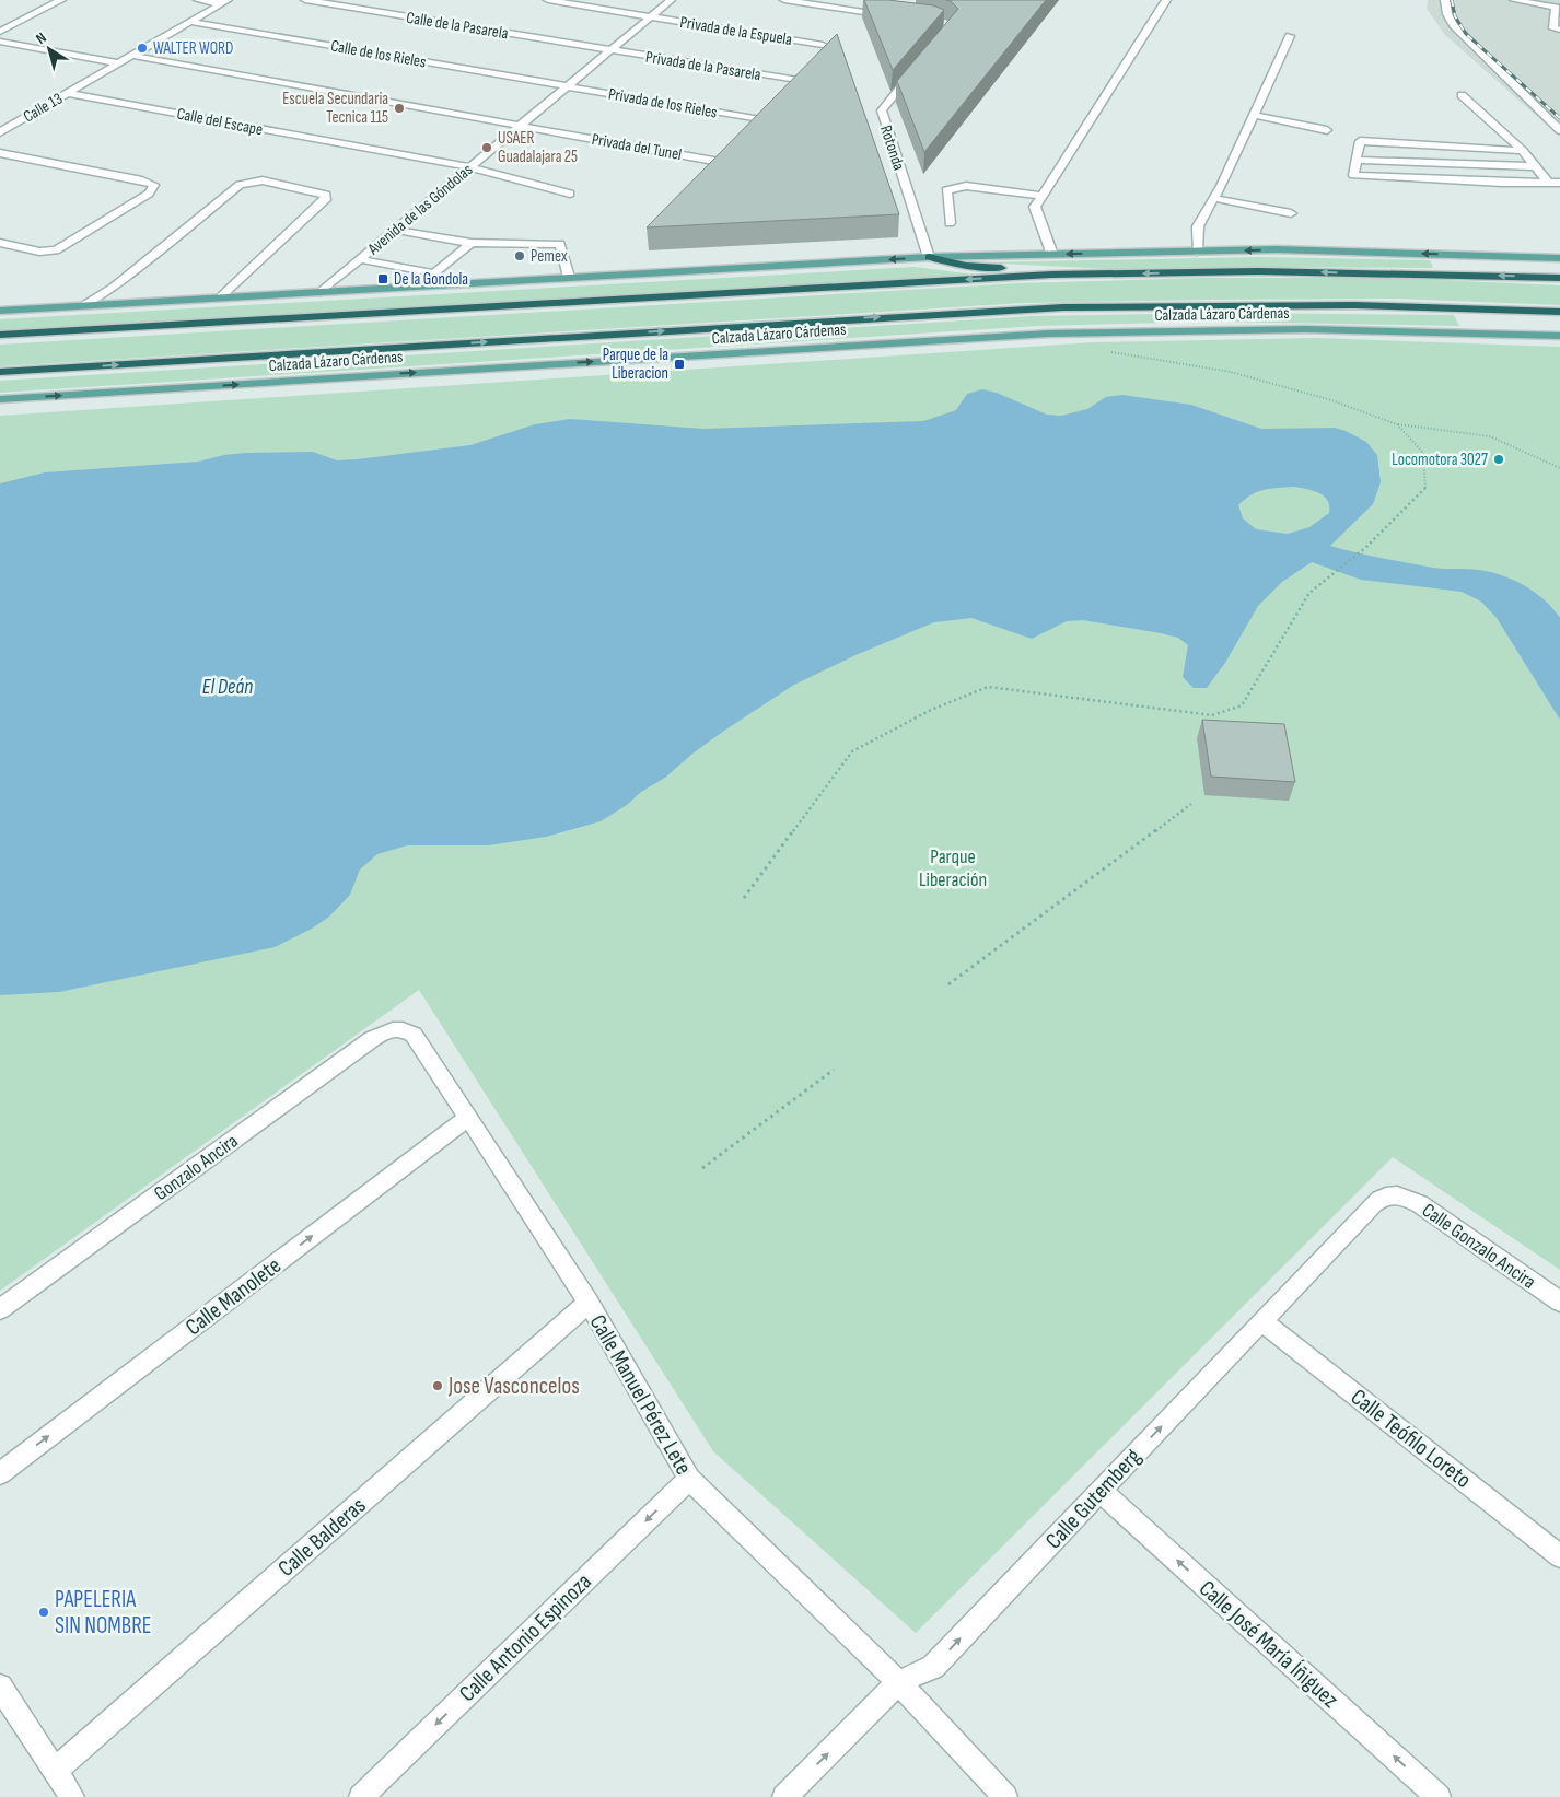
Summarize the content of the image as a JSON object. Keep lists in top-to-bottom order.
{
  "streets": {
    "highway": ["Calzada Lázaro Cárdenas"],
    "street": [
      "Calle de la Pasarela",
      "Privada de la Espuela",
      "Calle de los Rieles",
      "Privada de la Pasarela",
      "Privada de los Rieles",
      "Calle 13",
      "Calle del Escape",
      "Privada del Tunel",
      "Rotonda",
      "Avenida de las Góndolas",
      "Gonzalo Ancira",
      "Calle Gonzalo Ancira",
      "Calle Manolete",
      "Calle Manuel Pérez Lete",
      "Calle Teófilo Loreto",
      "Calle Gutemberg",
      "Calle Balderas",
      "Calle Antonio Espinoza",
      "Calle José María Íñiguez"
    ]
  },
  "crossings": [
    ["Calle de la Pasarela", "Privada de la Pasarela"],
    ["Calle de la Pasarela", "Avenida de las Góndolas"],
    ["Privada de la Espuela", "Avenida de las Góndolas"],
    ["Calle de los Rieles", "Privada de los Rieles"],
    ["Calle de los Rieles", "Calle 13"],
    ["Calle de los Rieles", "Avenida de las Góndolas"],
    ["Privada de la Pasarela", "Avenida de las Góndolas"],
    ["Privada de los Rieles", "Avenida de las Góndolas"],
    ["Calle 13", "Calle del Escape"],
    ["Calle 13", "Privada del Tunel"],
    ["Calle del Escape", "Avenida de las Góndolas"],
    ["Privada del Tunel", "Avenida de las Góndolas"],
    ["Gonzalo Ancira", "Calle Manuel Pérez Lete"],
    ["Calle Gonzalo Ancira", "Calle Gutemberg"],
    ["Calle Manolete", "Calle Manuel Pérez Lete"],
    ["Calle Manuel Pérez Lete", "Calle Gutemberg"],
    ["Calle Manuel Pérez Lete", "Calle Balderas"],
    ["Calle Manuel Pérez Lete", "Calle Antonio Espinoza"],
    ["Calle Teófilo Loreto", "Calle Gutemberg"],
    ["Calle Gutemberg", "Calle José María Íñiguez"]
  ],
  "one_way": [
    "Calle Manolete",
    "Calle Gutemberg",
    "Calle Antonio Espinoza",
    "Calle José María Íñiguez"
  ],
  "water": ["El Deán"],
  "parks": ["Parque Liberación"],
  "places": {
    "other": [
      "WALTER WORD",
      "Escuela Secundaria Tecnica 115",
      "USAER Guadalajara 25",
      "Pemex",
      "Locomotora 3027",
      "Jose Vasconcelos",
      "PAPELERIA SIN NOMBRE"
    ],
    "transit": ["De la Gondola", "Parque de la Liberacion"]
  },
  "north": "top left"
}
